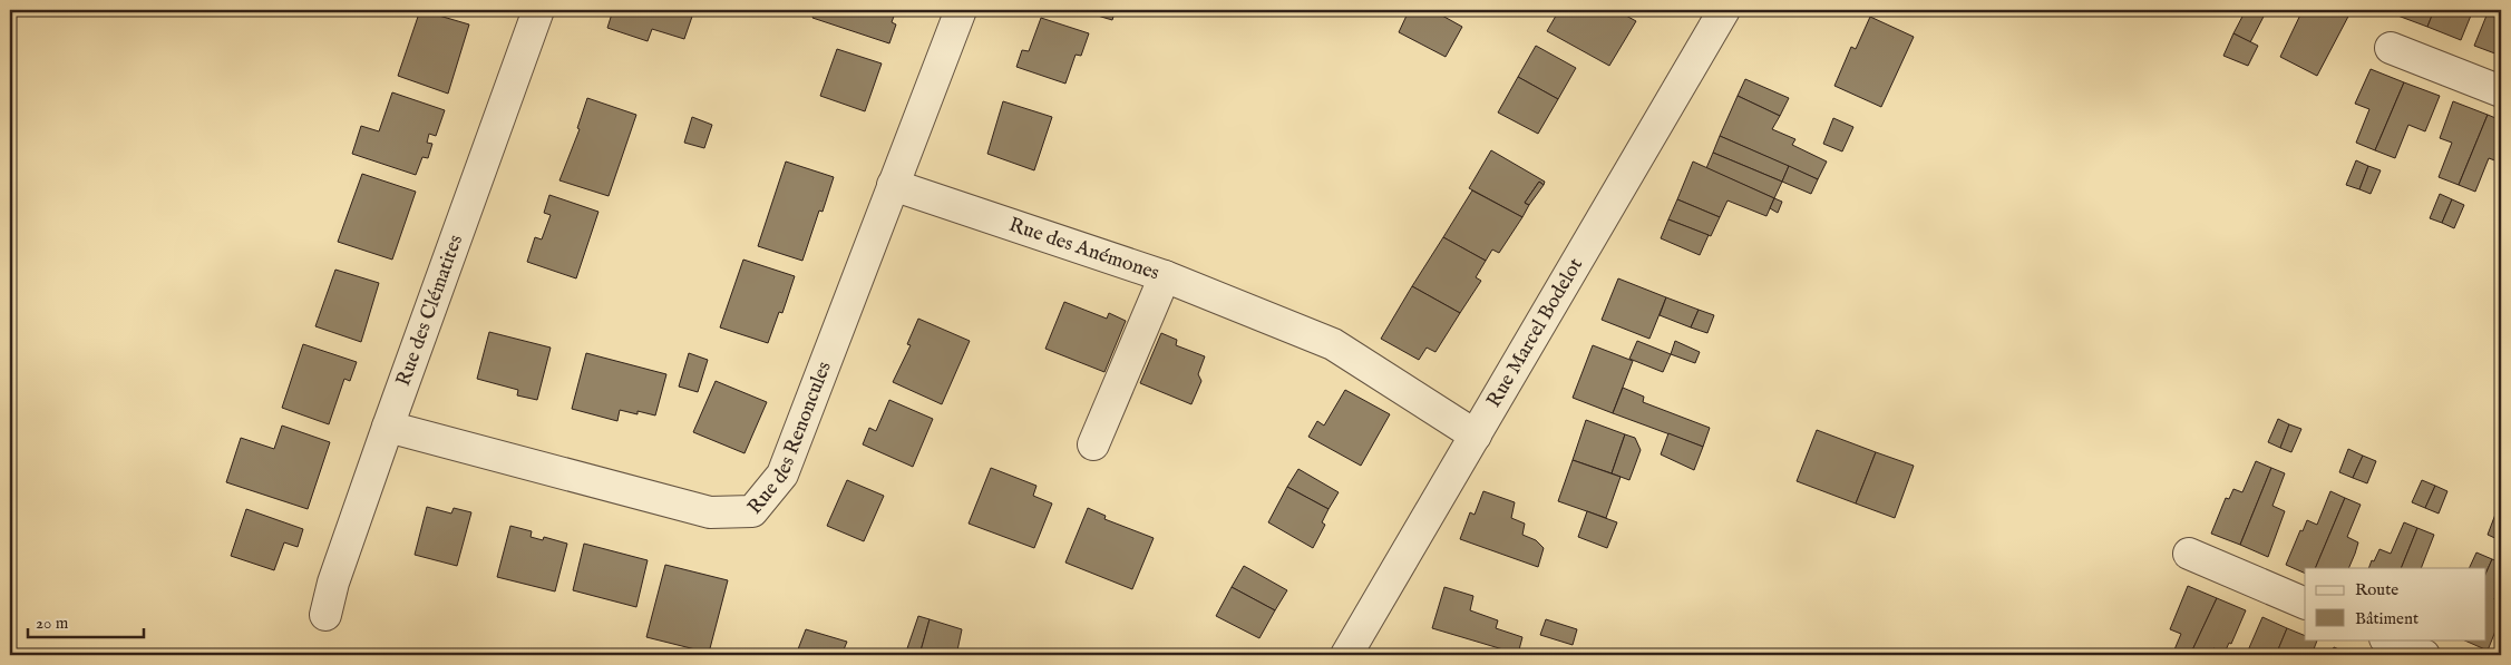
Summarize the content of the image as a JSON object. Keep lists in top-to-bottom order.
{
  "streets": {
    "street": [
      "Rue des Anémones",
      "Rue des Clématites",
      "Rue Marcel Bodelot",
      "Rue des Renoncules"
    ]
  },
  "crossings": [
    ["Rue des Anémones", "Rue des Renoncules"],
    ["Rue des Clématites", "Rue des Renoncules"]
  ],
  "legend": ["Route", "Bâtiment"],
  "scale_bar": "20 m"
}
